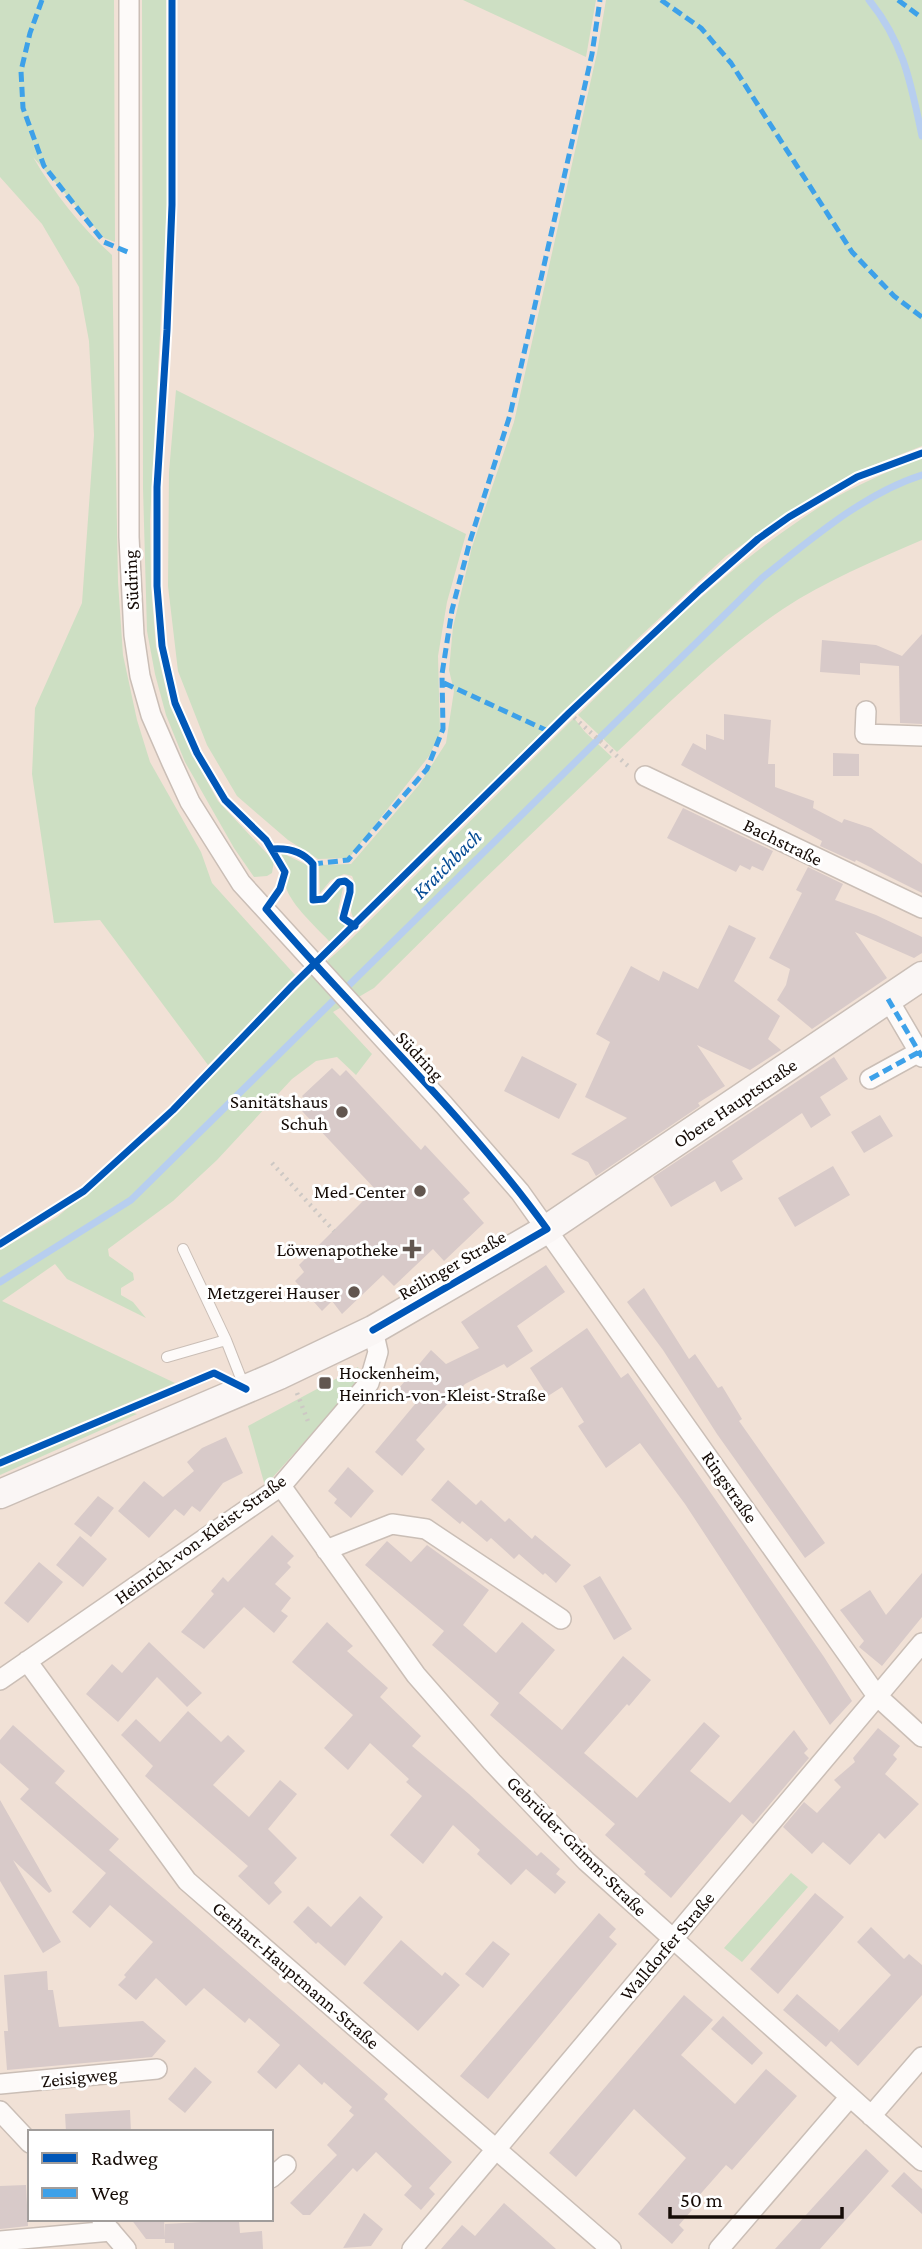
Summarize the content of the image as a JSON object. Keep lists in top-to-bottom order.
{
  "streets": {
    "main road": ["Obere Hauptstraße", "Reilinger Straße"],
    "street": [
      "Südring",
      "Bachstraße",
      "Ringstraße",
      "Heinrich-von-Kleist-Straße",
      "Gebrüder-Grimm-Straße",
      "Walldorfer Straße",
      "Gerhart-Hauptmann-Straße",
      "Zeisigweg"
    ]
  },
  "crossings": [
    ["Südring", "Obere Hauptstraße"],
    ["Südring", "Reilinger Straße"],
    ["Südring", "Ringstraße"],
    ["Obere Hauptstraße", "Reilinger Straße"],
    ["Obere Hauptstraße", "Ringstraße"],
    ["Reilinger Straße", "Ringstraße"],
    ["Reilinger Straße", "Heinrich-von-Kleist-Straße"],
    ["Ringstraße", "Walldorfer Straße"],
    ["Heinrich-von-Kleist-Straße", "Gebrüder-Grimm-Straße"],
    ["Heinrich-von-Kleist-Straße", "Gerhart-Hauptmann-Straße"],
    ["Gebrüder-Grimm-Straße", "Walldorfer Straße"],
    ["Walldorfer Straße", "Gerhart-Hauptmann-Straße"]
  ],
  "water": ["Kraichbach"],
  "places": {
    "other": ["Sanitätshaus Schuh", "Med-Center", "Metzgerei Hauser"],
    "health": ["Löwenapotheke"],
    "transit": ["Hockenheim, Heinrich-von-Kleist-Straße"]
  },
  "legend": ["Radweg", "Weg"],
  "scale_bar": "50 m"
}
